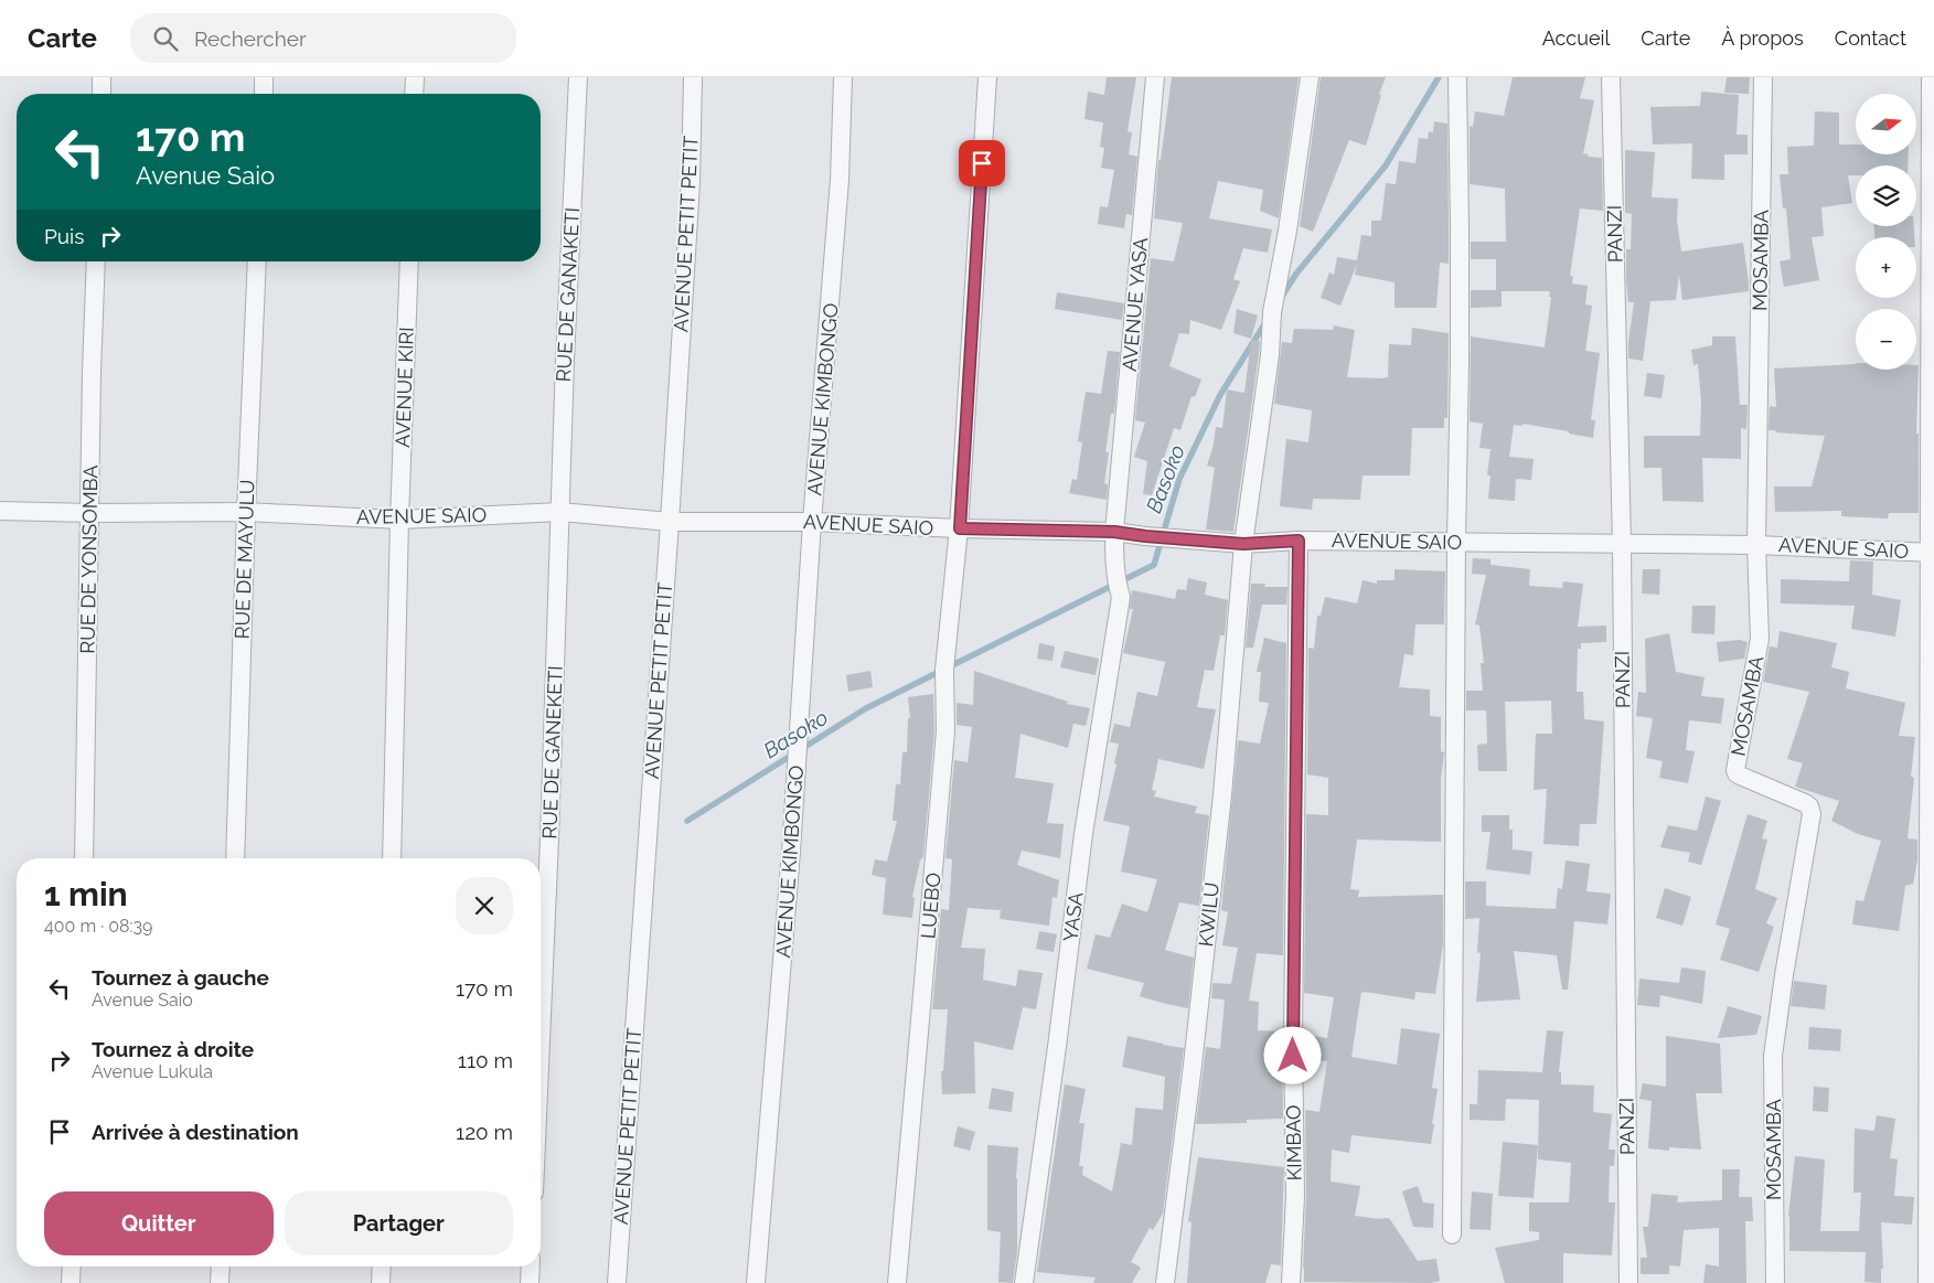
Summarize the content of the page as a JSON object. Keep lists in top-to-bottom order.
{
  "streets": {
    "street": [
      "AVENUE PETIT PETIT",
      "PANZI",
      "MOSAMBA",
      "RUE DE GANAKETI",
      "AVENUE YASA",
      "AVENUE KIRI",
      "AVENUE KIMBONGO",
      "AVENUE SAIO",
      "RUE DE YONSOMBA",
      "RUE DE MAYULU",
      "RUE DE GANEKETI",
      "LUEBO",
      "KWILU",
      "YASA",
      "KIMBAO"
    ]
  },
  "crossings": [
    ["AVENUE PETIT PETIT", "AVENUE SAIO"],
    ["PANZI", "AVENUE SAIO"],
    ["MOSAMBA", "AVENUE SAIO"],
    ["RUE DE GANAKETI", "AVENUE SAIO"],
    ["RUE DE GANAKETI", "RUE DE GANEKETI"],
    ["AVENUE YASA", "AVENUE SAIO"],
    ["AVENUE YASA", "YASA"],
    ["AVENUE KIRI", "AVENUE SAIO"],
    ["AVENUE KIMBONGO", "AVENUE SAIO"],
    ["AVENUE SAIO", "RUE DE YONSOMBA"],
    ["AVENUE SAIO", "RUE DE MAYULU"],
    ["AVENUE SAIO", "RUE DE GANEKETI"],
    ["AVENUE SAIO", "LUEBO"],
    ["AVENUE SAIO", "KWILU"],
    ["AVENUE SAIO", "YASA"],
    ["AVENUE SAIO", "KIMBAO"]
  ],
  "water": ["Basoko"],
  "north": "right",
  "page": {
    "header": "Carte",
    "search": "Rechercher",
    "nav": [
      "Accueil",
      "Carte",
      "À propos",
      "Contact"
    ],
    "map_buttons": ["+", "−"],
    "turn": ["170 m", "Avenue Saio"],
    "then": "Puis",
    "heading": ["1 min", "400 m · 08:39"],
    "list": [
      {
        "name": "Tournez à gauche",
        "note": "Avenue Saio",
        "value": "170 m"
      },
      {
        "name": "Tournez à droite",
        "note": "Avenue Lukula",
        "value": "110 m"
      },
      {
        "name": "Arrivée à destination",
        "value": "120 m"
      }
    ],
    "buttons": ["Quitter", "Partager"]
  }
}
